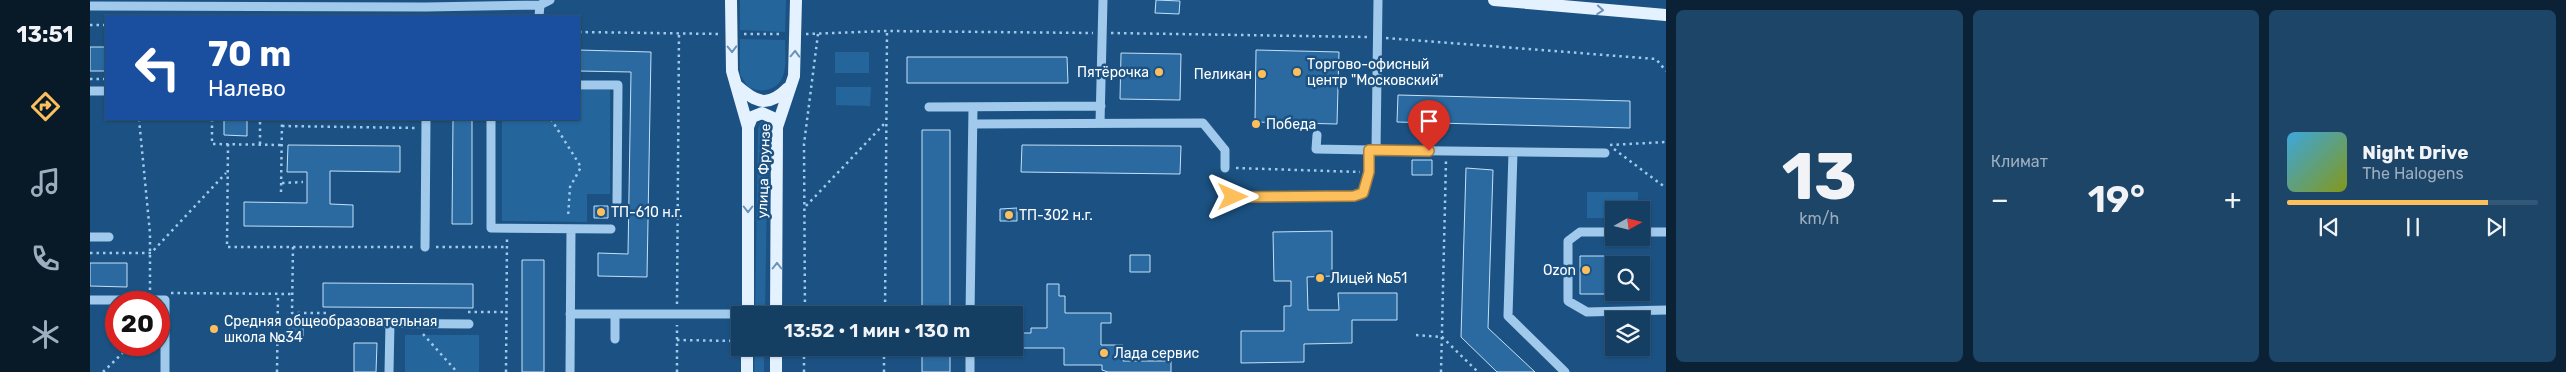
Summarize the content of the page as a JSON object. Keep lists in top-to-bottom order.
{
  "streets": {
    "main road": ["улица Фрунзе"]
  },
  "places": [
    "Пятёрочка",
    "Торгово-офисный центр \"Московский\"",
    "Пеликан",
    "Победа",
    "ТП-610 н.г.",
    "ТП-302 н.г.",
    "Ozon",
    "Лицей №51",
    "Средняя общеобразовательная школа №34",
    "Лада сервис"
  ],
  "north": "right",
  "page": {
    "tabs": "13:51",
    "tile": [
      ["13", "km/h"],
      "Климат"
    ],
    "turn": ["70 m", "Налево"],
    "song": ["Night Drive", "The Halogens"],
    "heat": ["−", "19°", "+"],
    "limit": "20",
    "trip": "13:52 · 1 мин · 130 m"
  }
}
